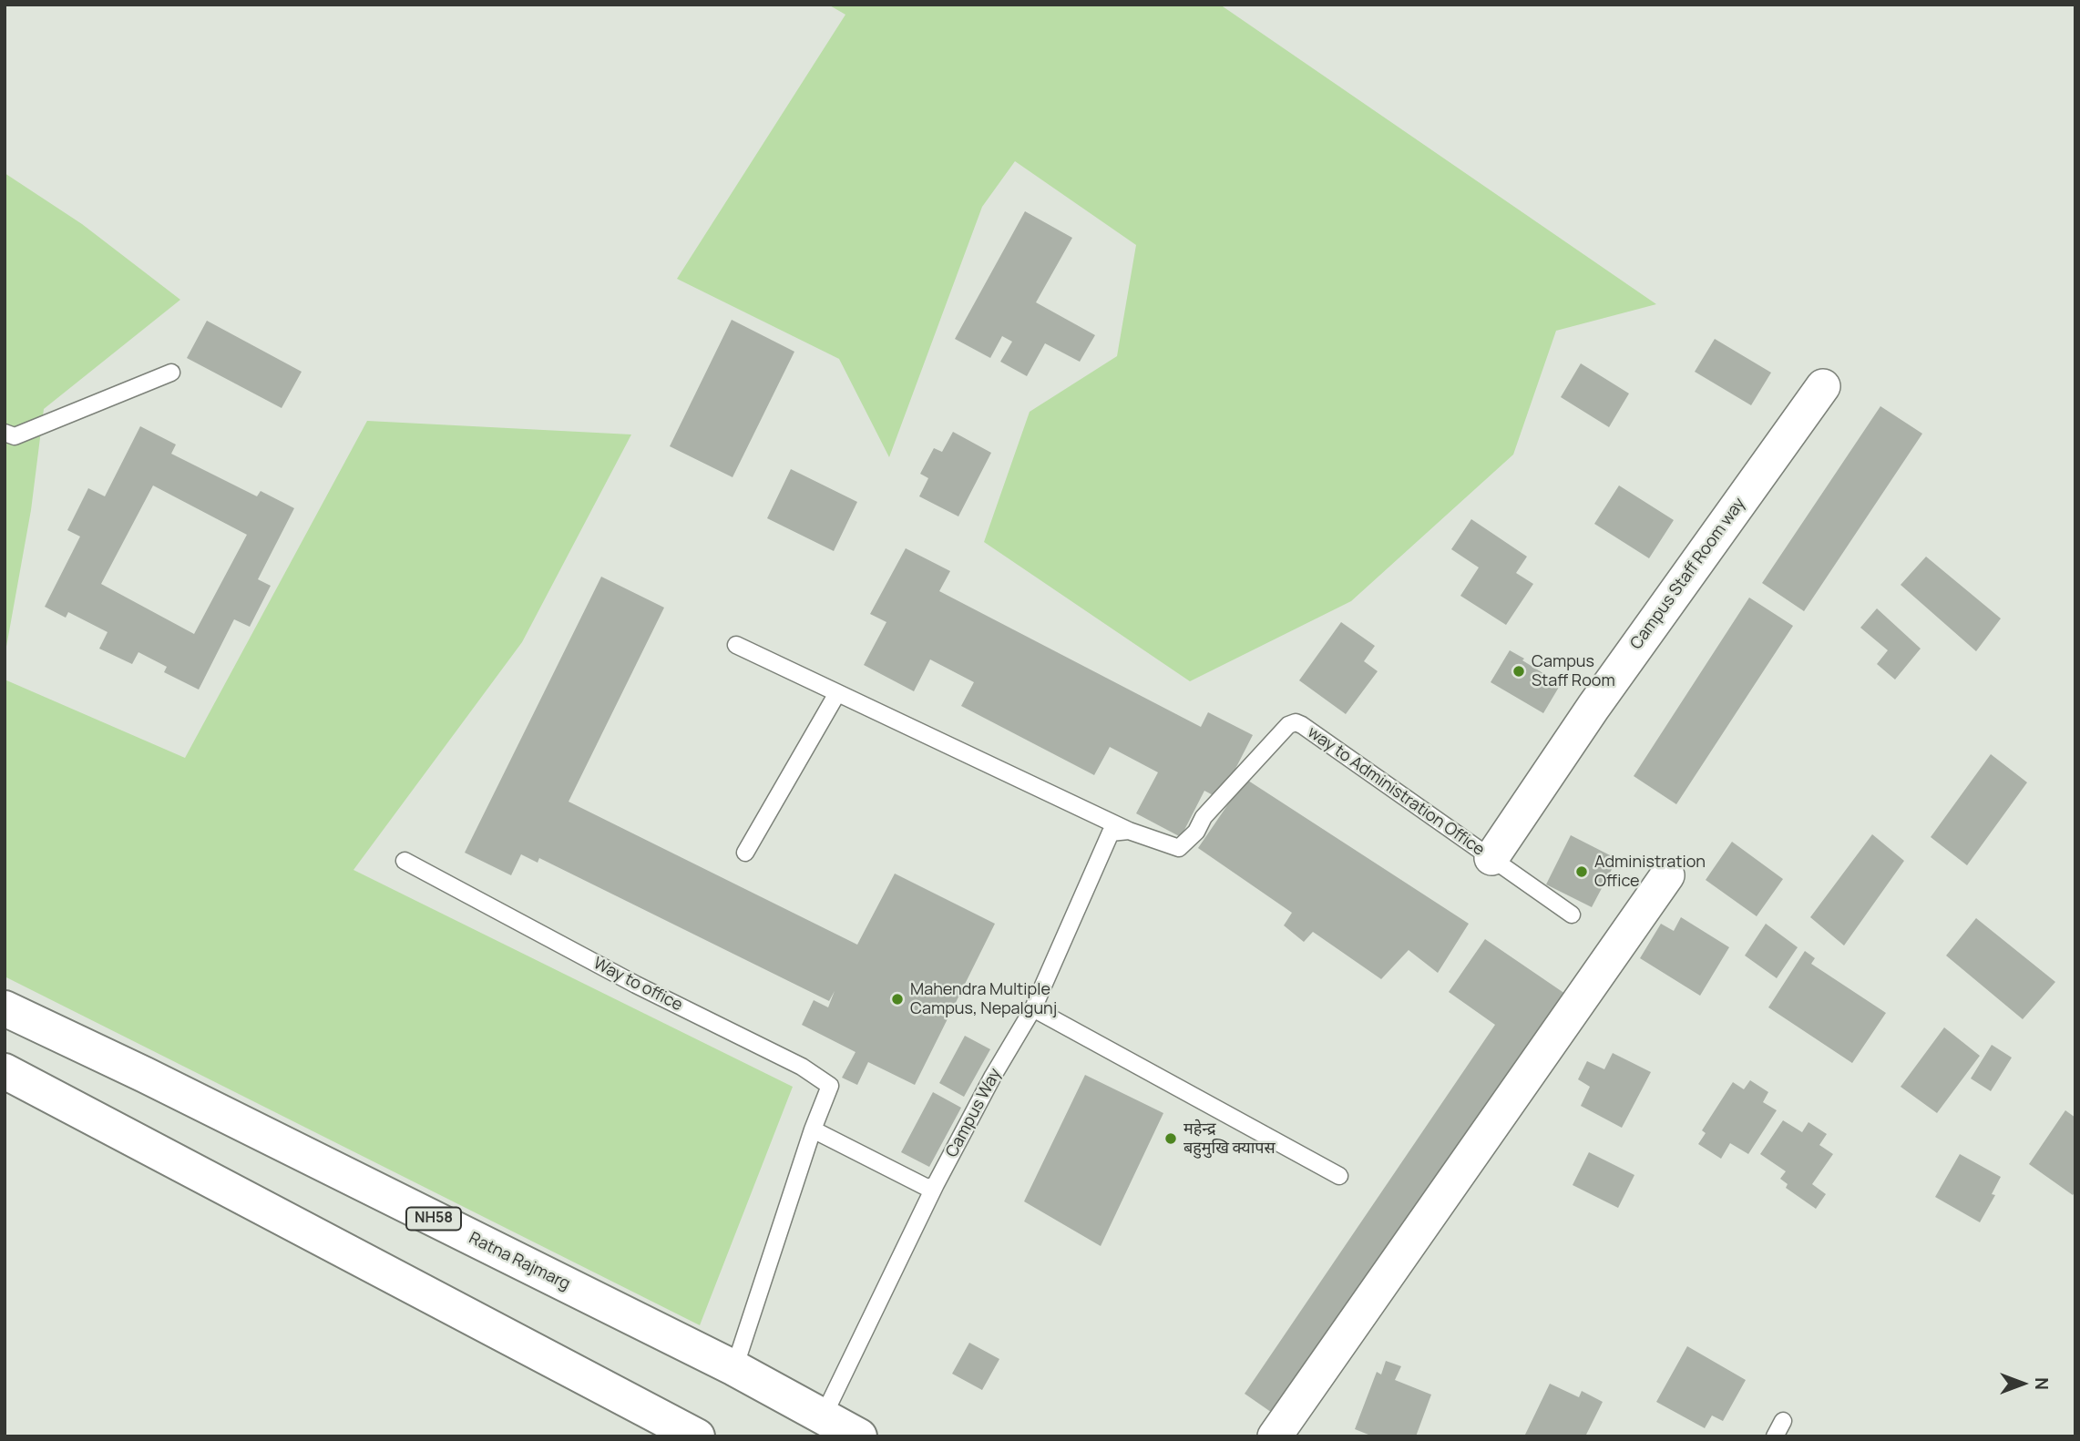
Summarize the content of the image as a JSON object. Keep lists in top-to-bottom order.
{
  "streets": {
    "highway": ["NH58", "Ratna Rajmarg"],
    "street": ["Campus Staff Room way"],
    "lane": ["way to Administration Office", "Way to office", "Campus Way"]
  },
  "crossings": [
    ["Campus Staff Room way", "way to Administration Office"],
    ["Campus Way", "Ratna Rajmarg"]
  ],
  "places": [
    "Campus Staff Room",
    "Administration Office",
    "Mahendra Multiple Campus, Nepalgunj",
    "महेन्द्र बहुमुखि क्यापस"
  ],
  "north": "right"
}
